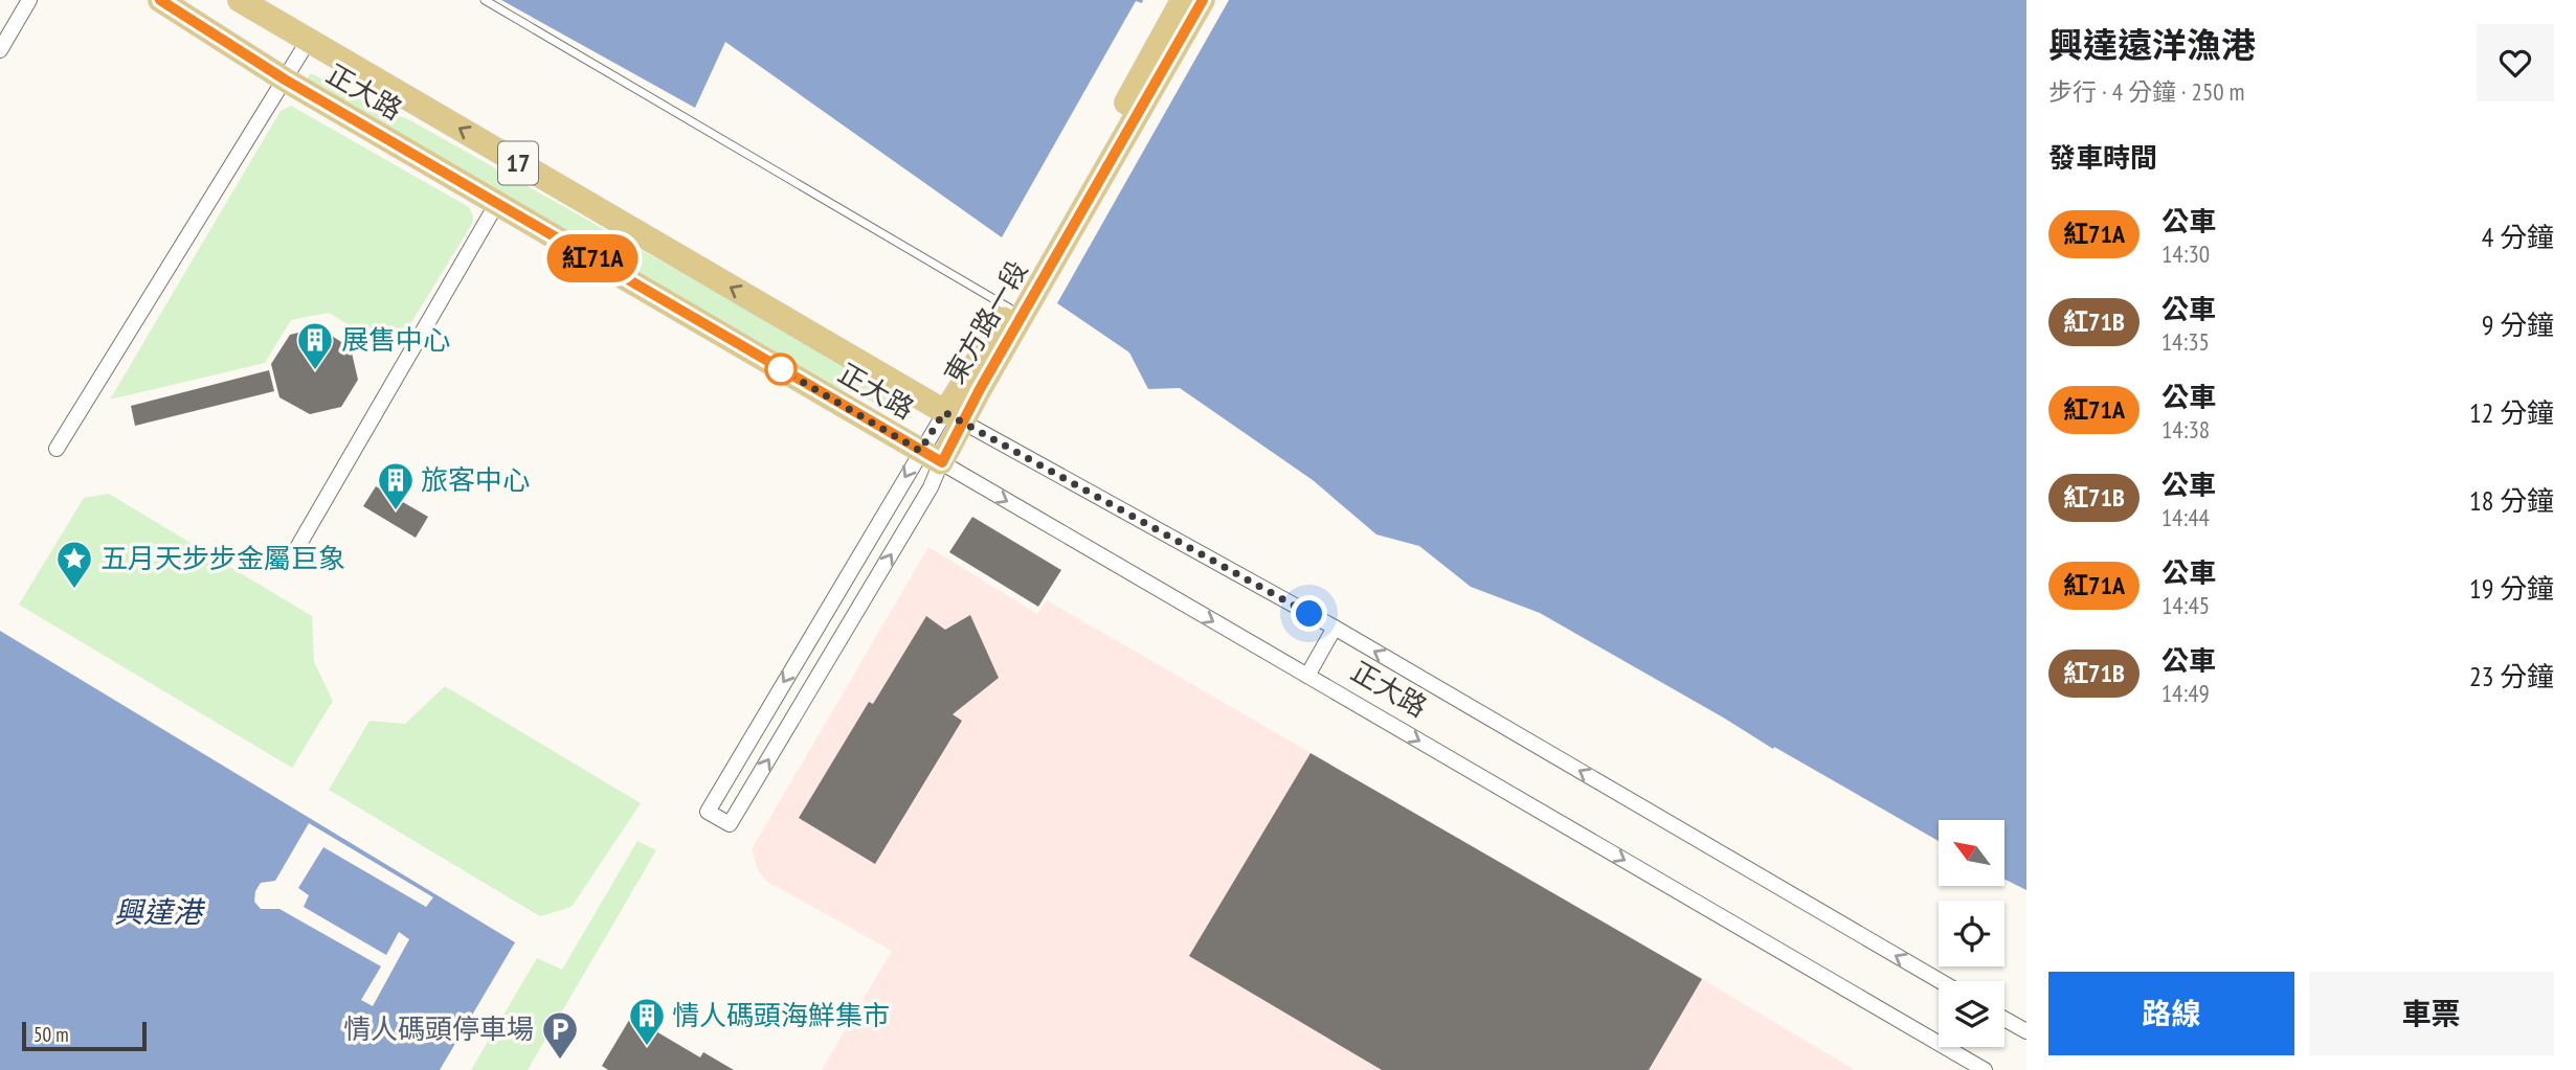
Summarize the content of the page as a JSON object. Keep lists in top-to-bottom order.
{
  "streets": {
    "main road": ["正大路", "17", "東方路一段"]
  },
  "crossings": [
    ["正大路", "東方路一段"]
  ],
  "water": ["興達港"],
  "places": {
    "building": ["展售中心", "旅客中心", "情人碼頭海鮮集市"],
    "place": ["五月天步步金屬巨象"],
    "parking": ["情人碼頭停車場"]
  },
  "lines": ["bus line 紅71A"],
  "scale_bar": "50 m",
  "north": "top left",
  "page": {
    "on_map": "紅71A",
    "heading": [
      ["興達遠洋漁港", "步行 · 4 分鐘 · 250 m"],
      "發車時間"
    ],
    "list": [
      {
        "mark": "紅71A",
        "name": "公車",
        "note": "14:30",
        "value": "4 分鐘"
      },
      {
        "mark": "紅71B",
        "name": "公車",
        "note": "14:35",
        "value": "9 分鐘"
      },
      {
        "mark": "紅71A",
        "name": "公車",
        "note": "14:38",
        "value": "12 分鐘"
      },
      {
        "mark": "紅71B",
        "name": "公車",
        "note": "14:44",
        "value": "18 分鐘"
      },
      {
        "mark": "紅71A",
        "name": "公車",
        "note": "14:45",
        "value": "19 分鐘"
      },
      {
        "mark": "紅71B",
        "name": "公車",
        "note": "14:49",
        "value": "23 分鐘"
      }
    ],
    "buttons": ["路線", "車票"],
    "scale": "50 m"
  }
}
